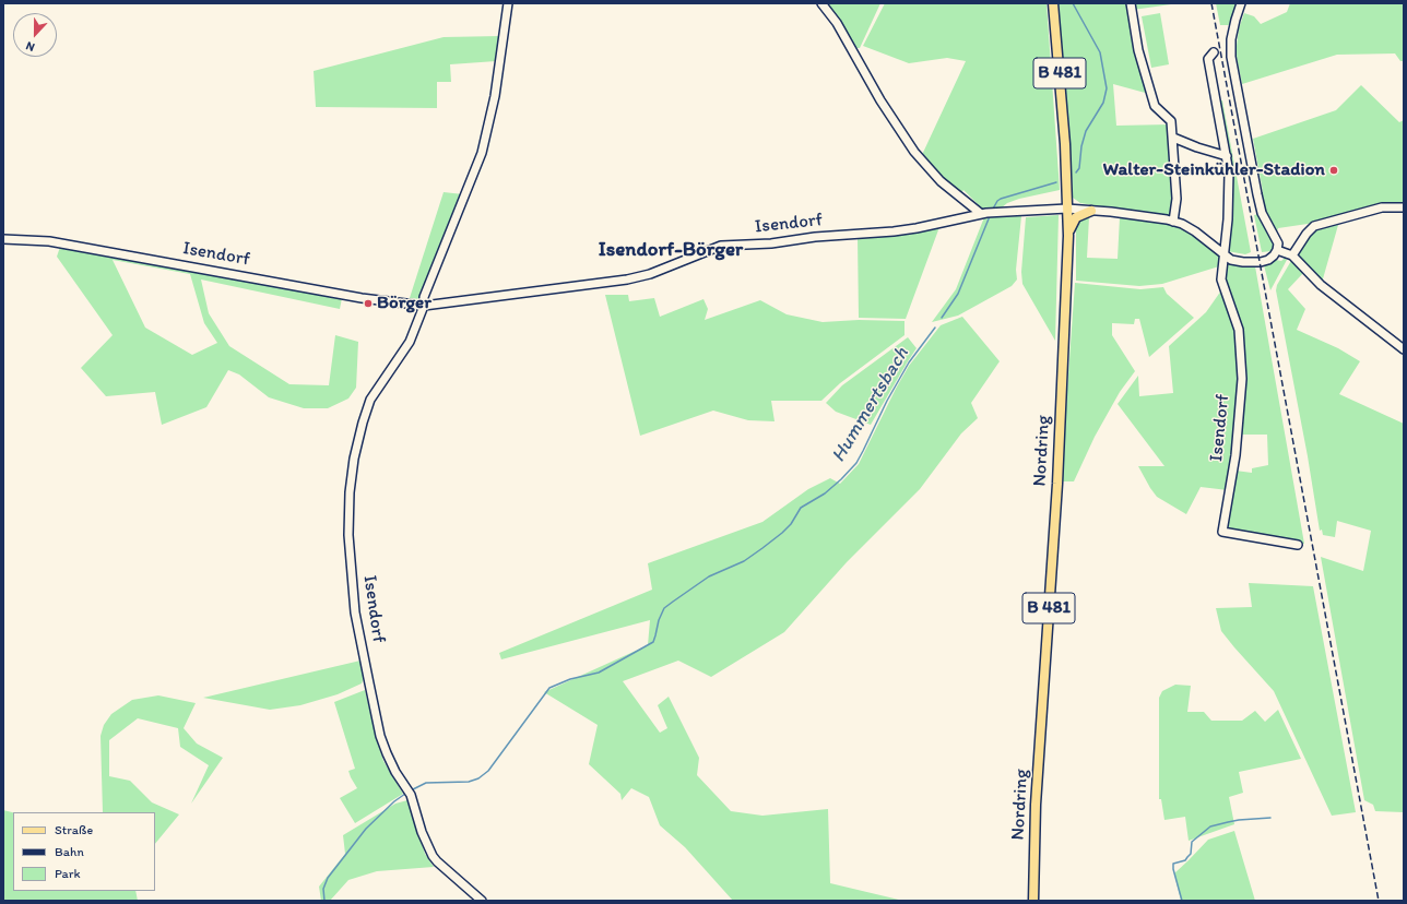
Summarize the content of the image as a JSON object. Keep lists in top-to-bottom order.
{
  "streets": {
    "main road": ["B 481", "Nordring"],
    "street": ["Isendorf"]
  },
  "crossings": [
    ["Isendorf", "Nordring"]
  ],
  "districts": ["Isendorf-Börger"],
  "water": ["Hummertsbach"],
  "places": ["Walter-Steinkühler-Stadion", "Börger"],
  "legend": ["Straße", "Bahn", "Park"],
  "north": "bottom"
}
